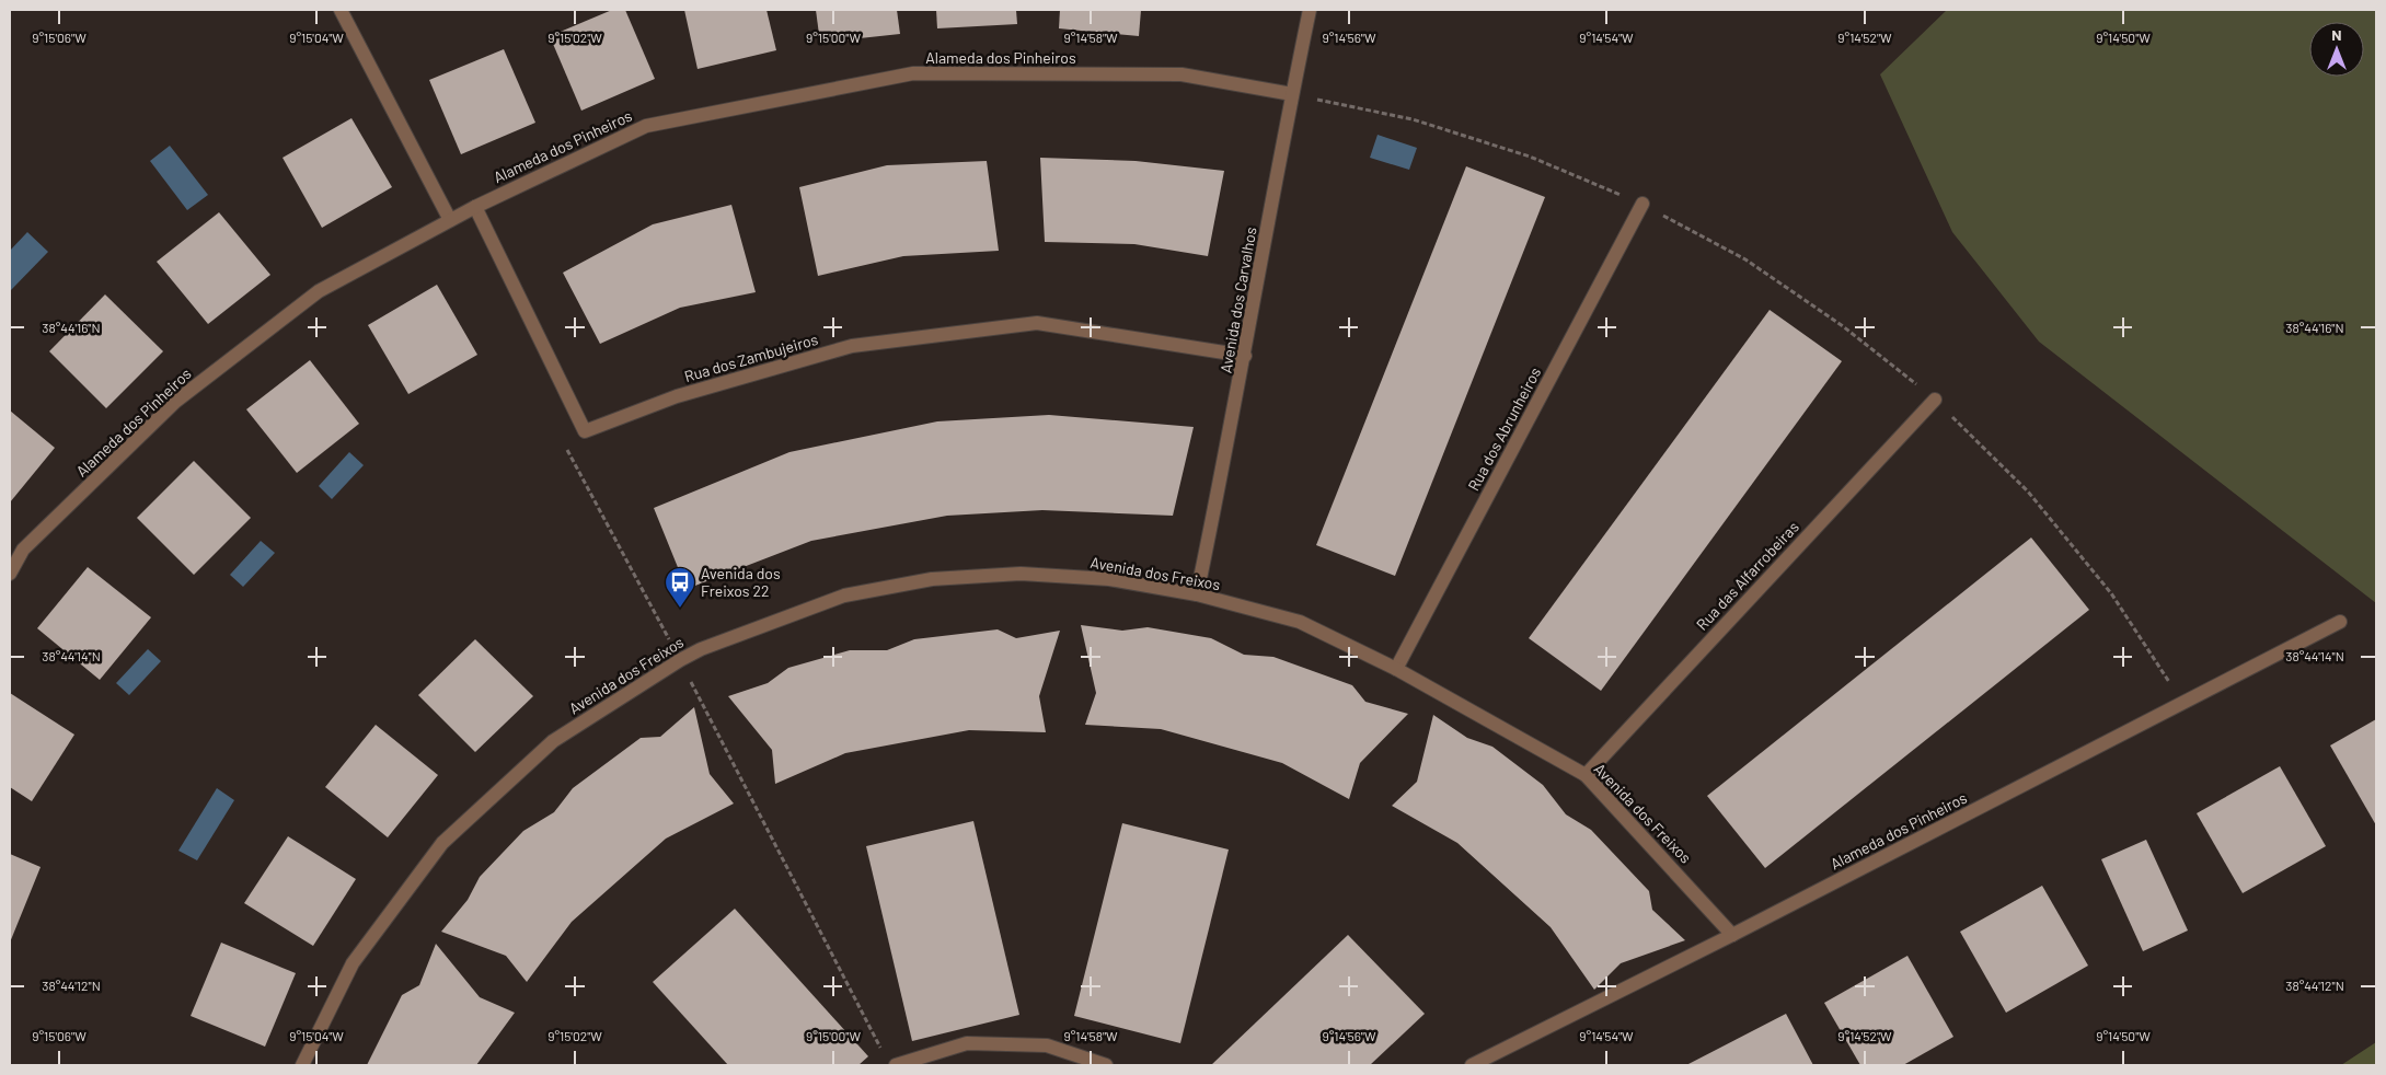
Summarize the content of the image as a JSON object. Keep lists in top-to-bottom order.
{
  "streets": {
    "street": [
      "Alameda dos Pinheiros",
      "Avenida dos Carvalhos",
      "Rua dos Zambujeiros",
      "Rua dos Abrunheiros",
      "Avenida dos Freixos",
      "Rua das Alfarrobeiras"
    ]
  },
  "crossings": [
    ["Alameda dos Pinheiros", "Avenida dos Carvalhos"],
    ["Alameda dos Pinheiros", "Rua dos Zambujeiros"],
    ["Alameda dos Pinheiros", "Avenida dos Freixos"],
    ["Avenida dos Carvalhos", "Rua dos Zambujeiros"],
    ["Avenida dos Carvalhos", "Avenida dos Freixos"],
    ["Rua dos Abrunheiros", "Avenida dos Freixos"],
    ["Avenida dos Freixos", "Rua das Alfarrobeiras"]
  ],
  "places": {
    "bus stop": ["Avenida dos Freixos 22"]
  },
  "north": "top",
  "coordinates": [
    "9°15'06\"W",
    "9°15'04\"W",
    "9°15'02\"W",
    "9°15'00\"W",
    "9°14'58\"W",
    "9°14'56\"W",
    "9°14'54\"W",
    "9°14'52\"W",
    "9°14'50\"W",
    "38°44'16\"N",
    "38°44'14\"N",
    "38°44'12\"N"
  ]
}
